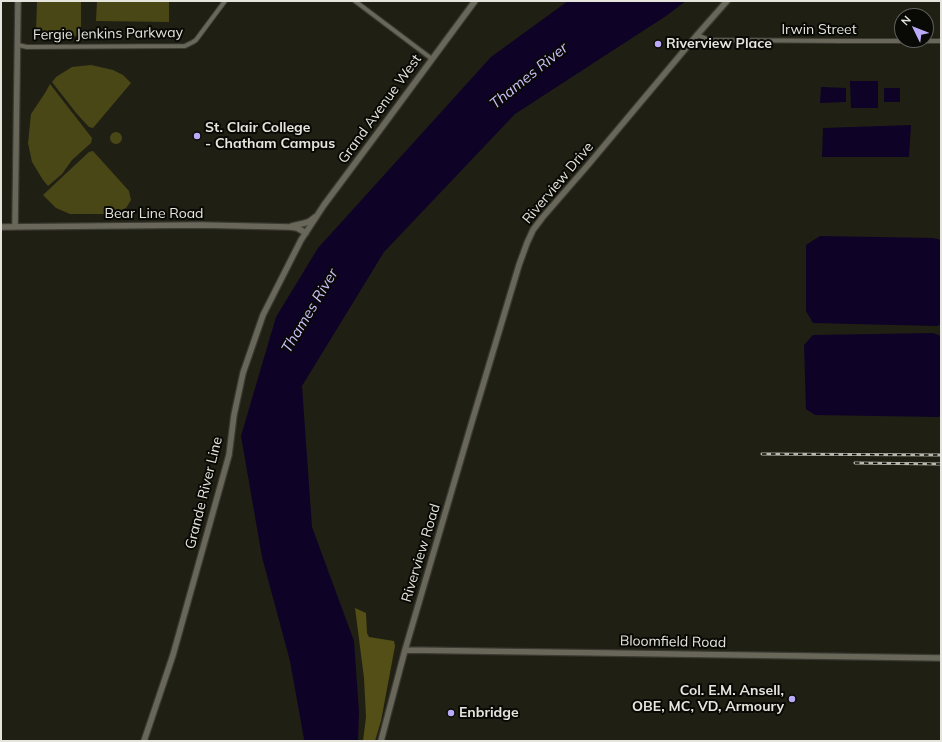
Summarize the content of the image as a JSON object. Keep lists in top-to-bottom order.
{
  "streets": {
    "main road": [
      "Grand Avenue West",
      "Riverview Drive",
      "Bear Line Road",
      "Grande River Line",
      "Riverview Road",
      "Bloomfield Road"
    ],
    "street": ["Irwin Street", "Fergie Jenkins Parkway"]
  },
  "crossings": [
    ["Irwin Street", "Riverview Drive"],
    ["Grand Avenue West", "Bear Line Road"],
    ["Grand Avenue West", "Grande River Line"],
    ["Riverview Drive", "Riverview Road"],
    ["Bear Line Road", "Grande River Line"],
    ["Riverview Road", "Bloomfield Road"]
  ],
  "water": ["Thames River"],
  "places": [
    "Riverview Place",
    "St. Clair College - Chatham Campus",
    "Col. E.M. Ansell, OBE, MC, VD, Armoury",
    "Enbridge"
  ],
  "north": "top left"
}
